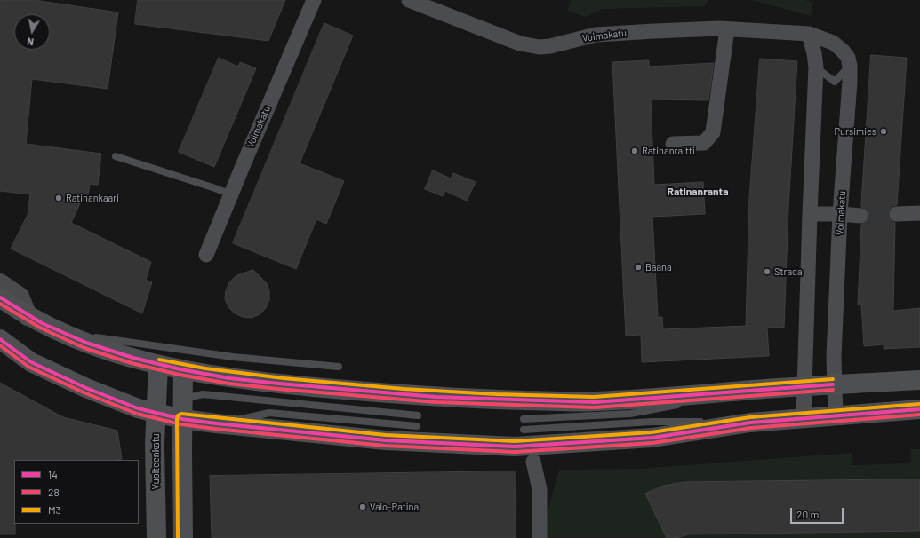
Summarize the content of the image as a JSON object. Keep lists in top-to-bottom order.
{
  "streets": {
    "main road": ["Vuolteenkatu"],
    "street": ["Voimakatu"]
  },
  "districts": ["Ratinanranta"],
  "places": [
    "Pursimies",
    "Ratinanraitti",
    "Ratinankaari",
    "Baana",
    "Strada",
    "Valo-Ratina"
  ],
  "lines": ["transit line 14", "transit line 28", "transit line M3"],
  "legend": ["14", "28", "M3"],
  "scale_bar": "20 m",
  "north": "bottom"
}
